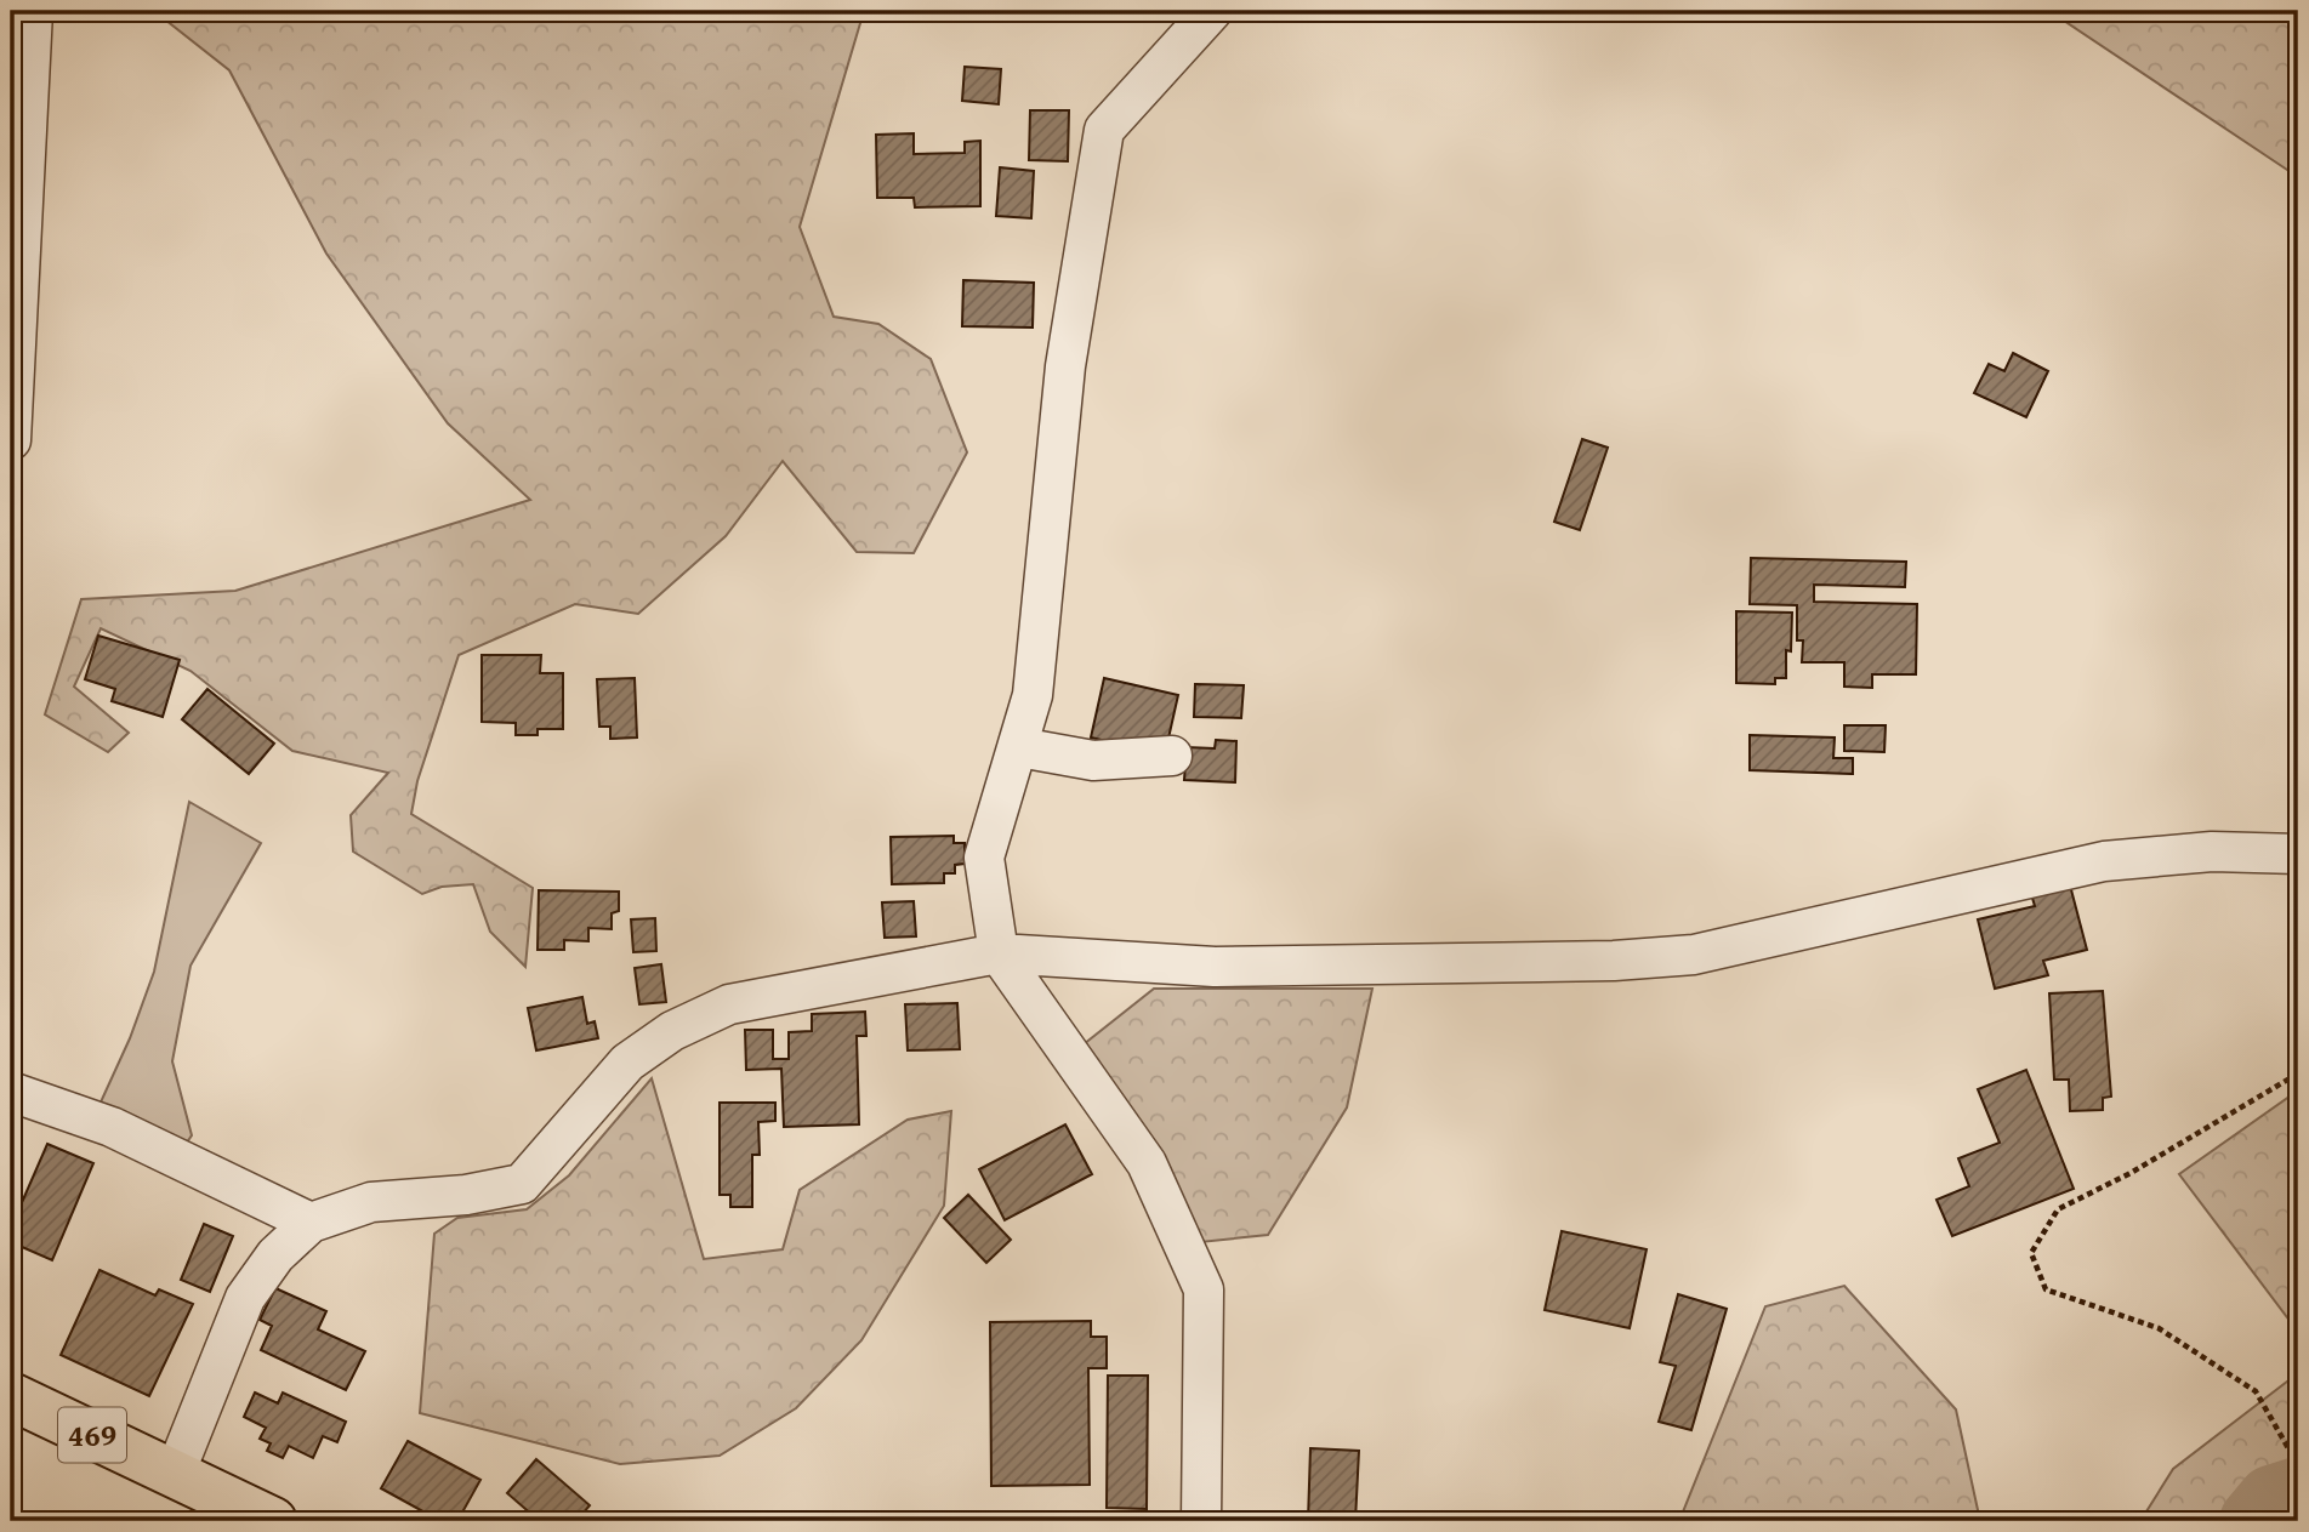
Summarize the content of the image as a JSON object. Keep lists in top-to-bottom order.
{
  "streets": {
    "highway": ["469"]
  }
}
